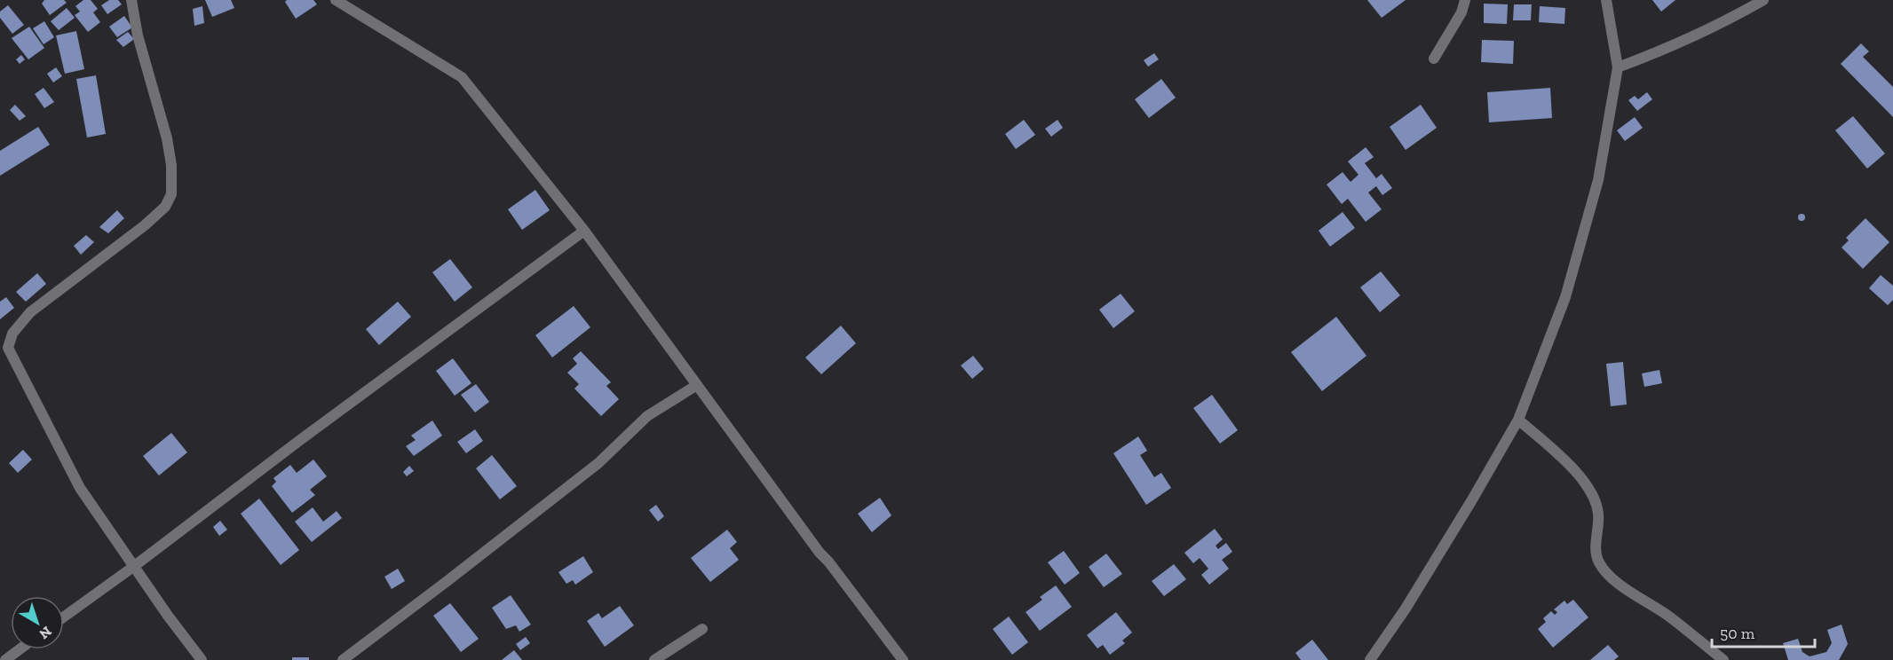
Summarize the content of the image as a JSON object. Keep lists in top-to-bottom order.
{
  "scale_bar": "50 m",
  "north": "bottom right"
}
